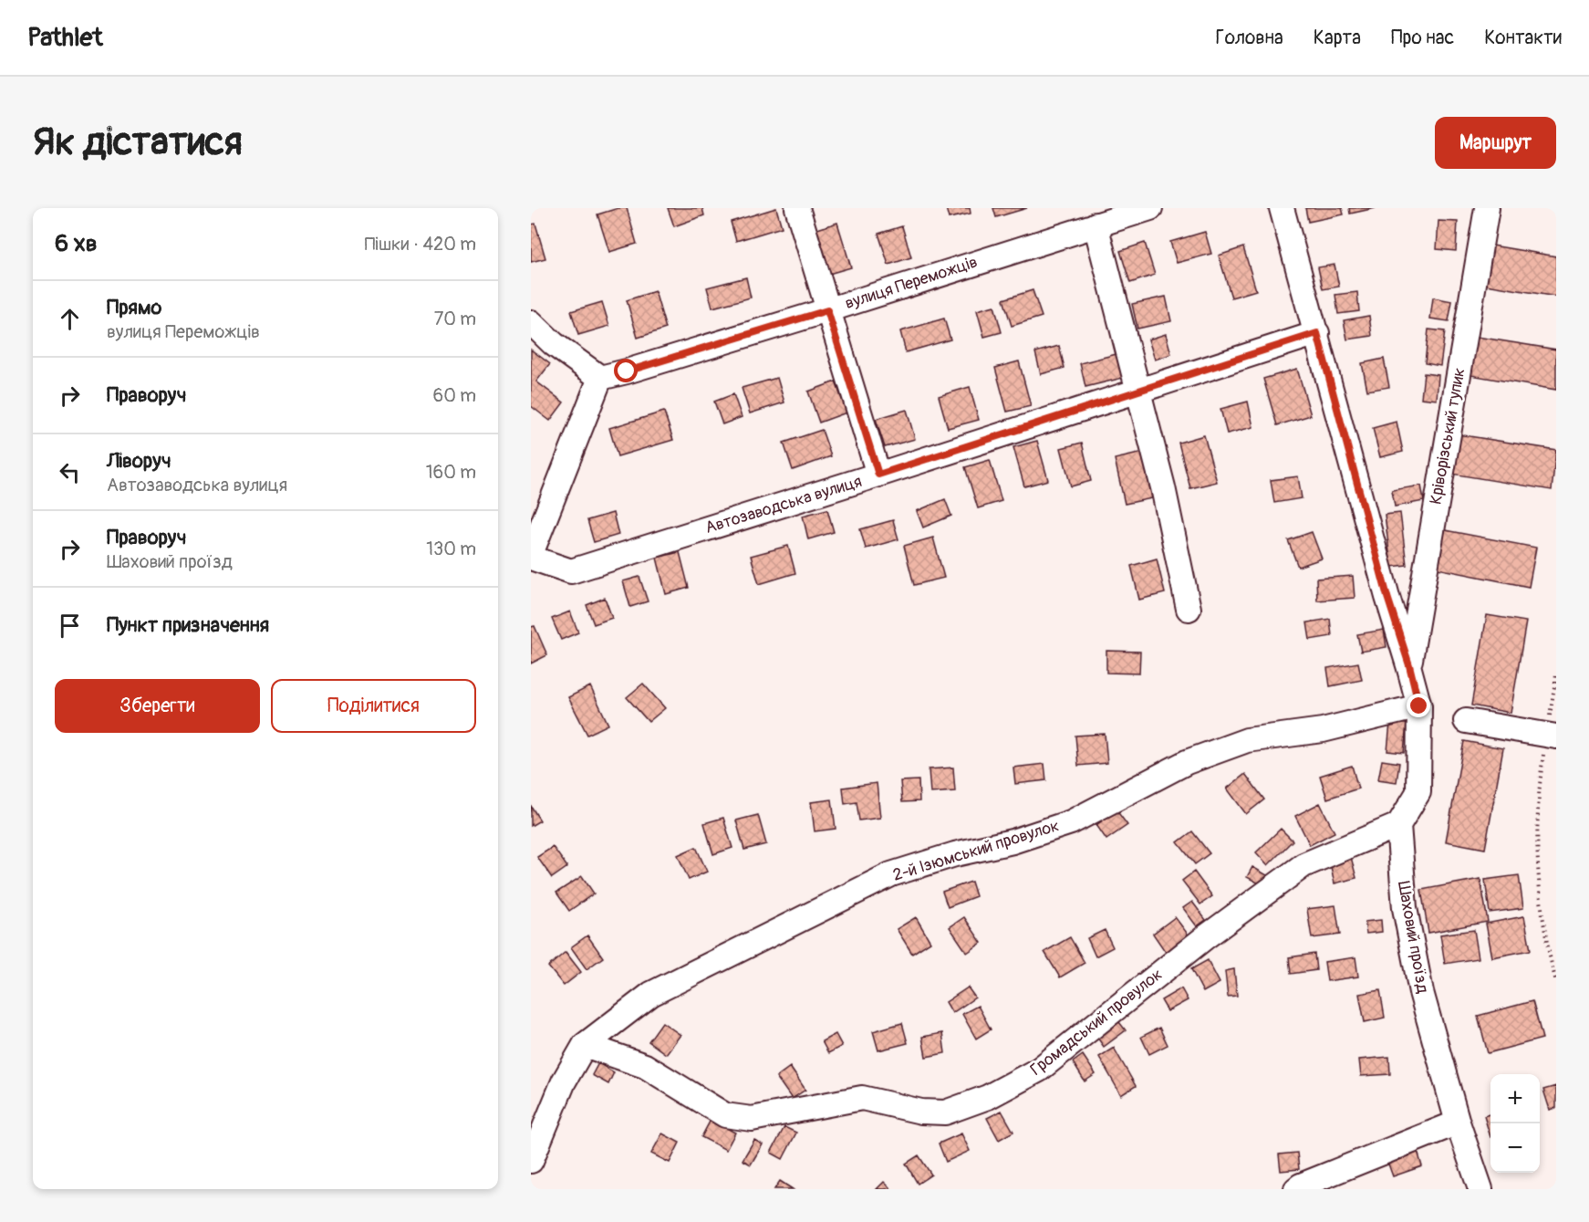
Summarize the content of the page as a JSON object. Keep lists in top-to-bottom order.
{
  "streets": {
    "street": [
      "вулиця Переможців",
      "Кріворізський тупик",
      "Автозаводська вулиця",
      "2-й Ізюмський провулок",
      "Шаховий проїзд",
      "Громадський провулок"
    ]
  },
  "crossings": [
    ["2-й Ізюмський провулок", "Громадський провулок"],
    ["Шаховий проїзд", "Громадський провулок"]
  ],
  "page": {
    "header": "Pathlet",
    "nav": [
      "Головна",
      "Карта",
      "Про нас",
      "Контакти"
    ],
    "buttons": [
      "Маршрут",
      ["Зберегти", "Поділитися"]
    ],
    "title": "Як дістатися",
    "heading": ["6 хв", "Пішки · 420 m"],
    "list": [
      ["Прямо", "вулиця Переможців", "70 m"],
      ["Праворуч", "60 m"],
      ["Ліворуч", "Автозаводська вулиця", "160 m"],
      ["Праворуч", "Шаховий проїзд", "130 m"],
      "Пункт призначення"
    ],
    "map_buttons": ["+", "−"]
  }
}
